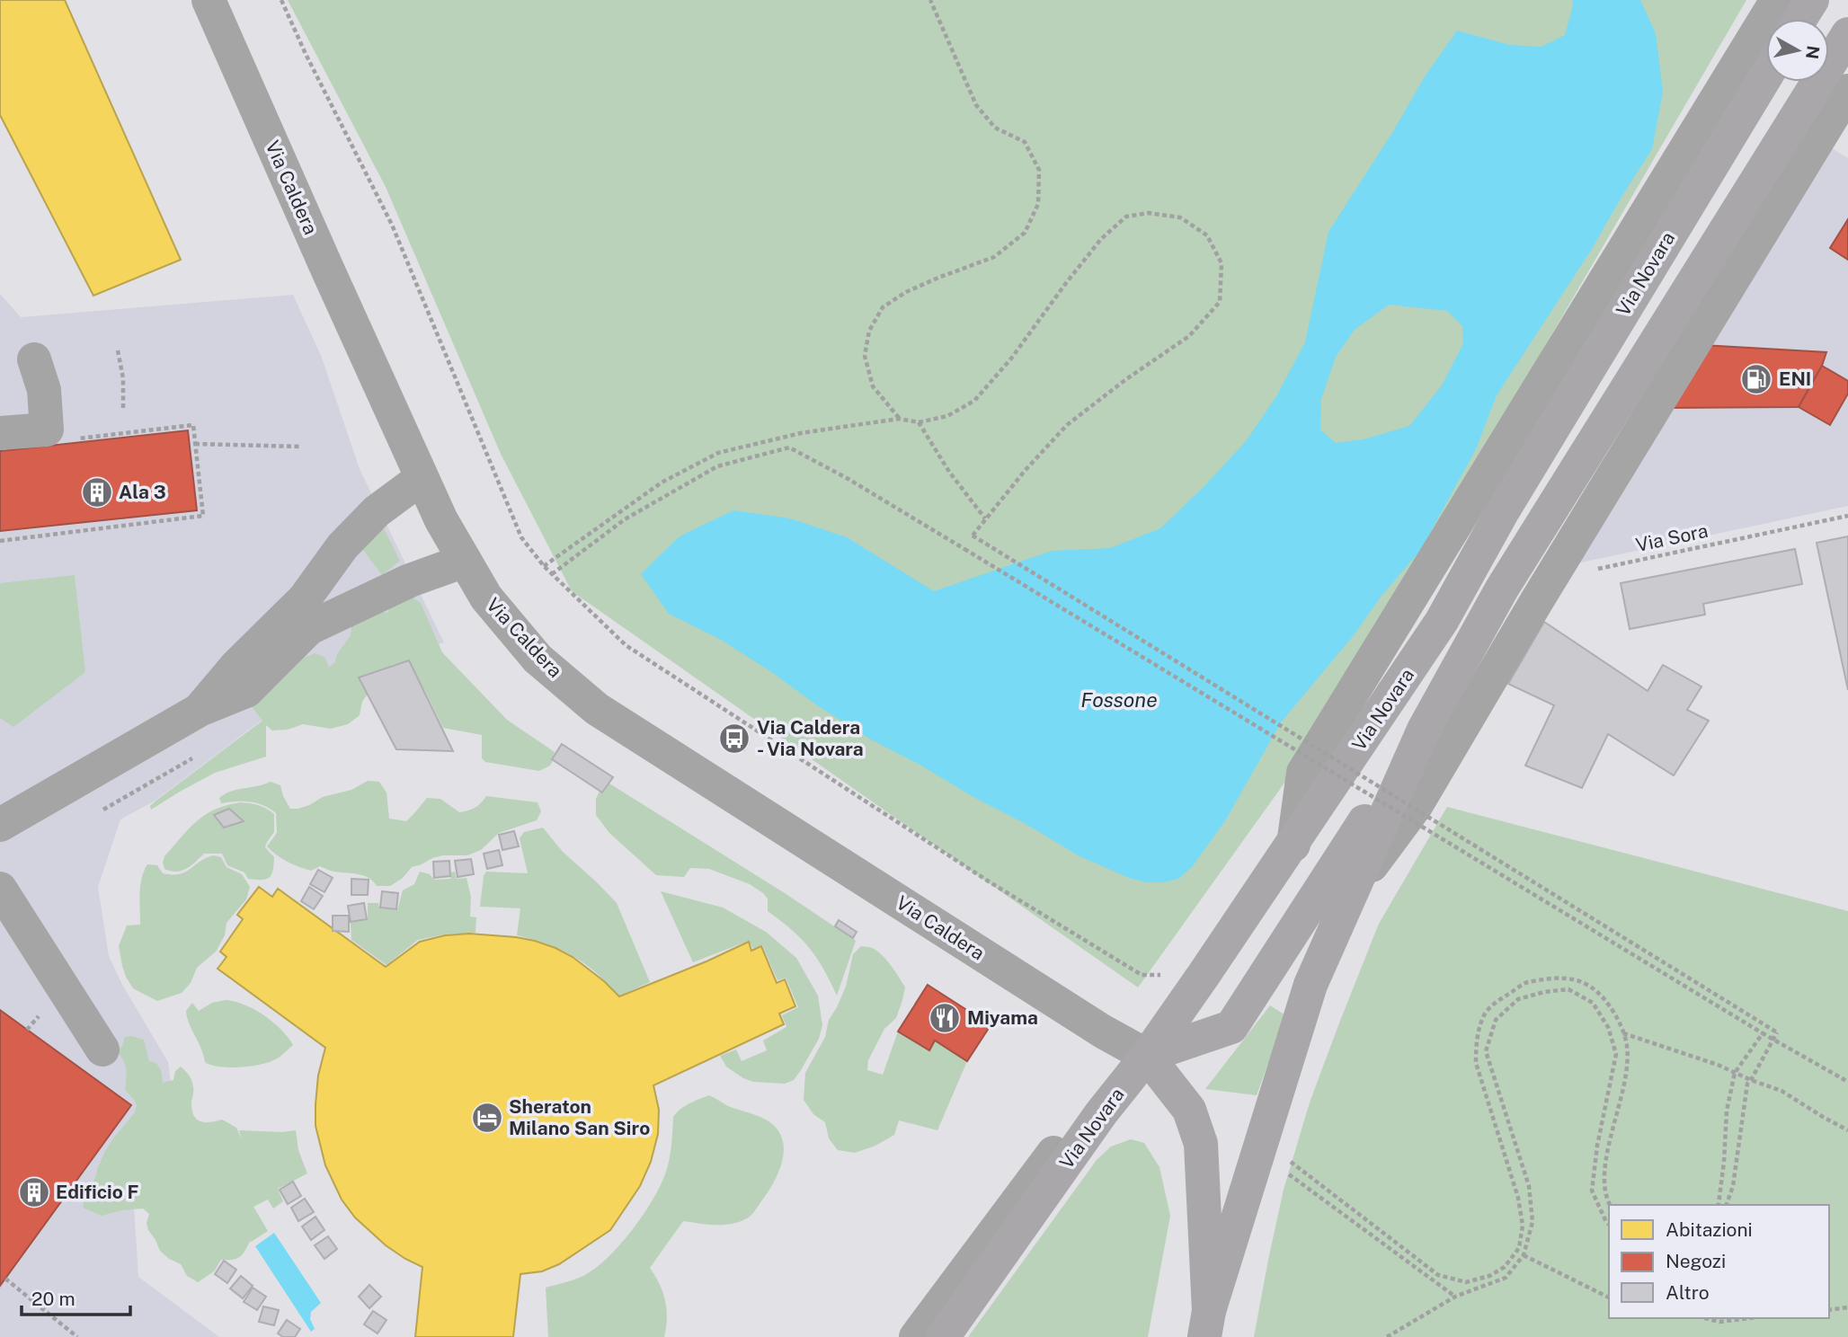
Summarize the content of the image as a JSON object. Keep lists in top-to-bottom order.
{
  "streets": {
    "main road": ["Via Novara"],
    "street": ["Via Caldera"],
    "path": ["Via Sora"]
  },
  "crossings": [
    ["Via Caldera", "Via Novara"]
  ],
  "water": ["Fossone"],
  "places": {
    "fuel station": ["ENI"],
    "building": ["Ala 3", "Edificio F"],
    "bus stop": ["Via Caldera - Via Novara"],
    "restaurant": ["Miyama"],
    "hotel": ["Sheraton Milano San Siro"]
  },
  "legend": ["Abitazioni", "Negozi", "Altro"],
  "scale_bar": "20 m",
  "north": "right"
}
